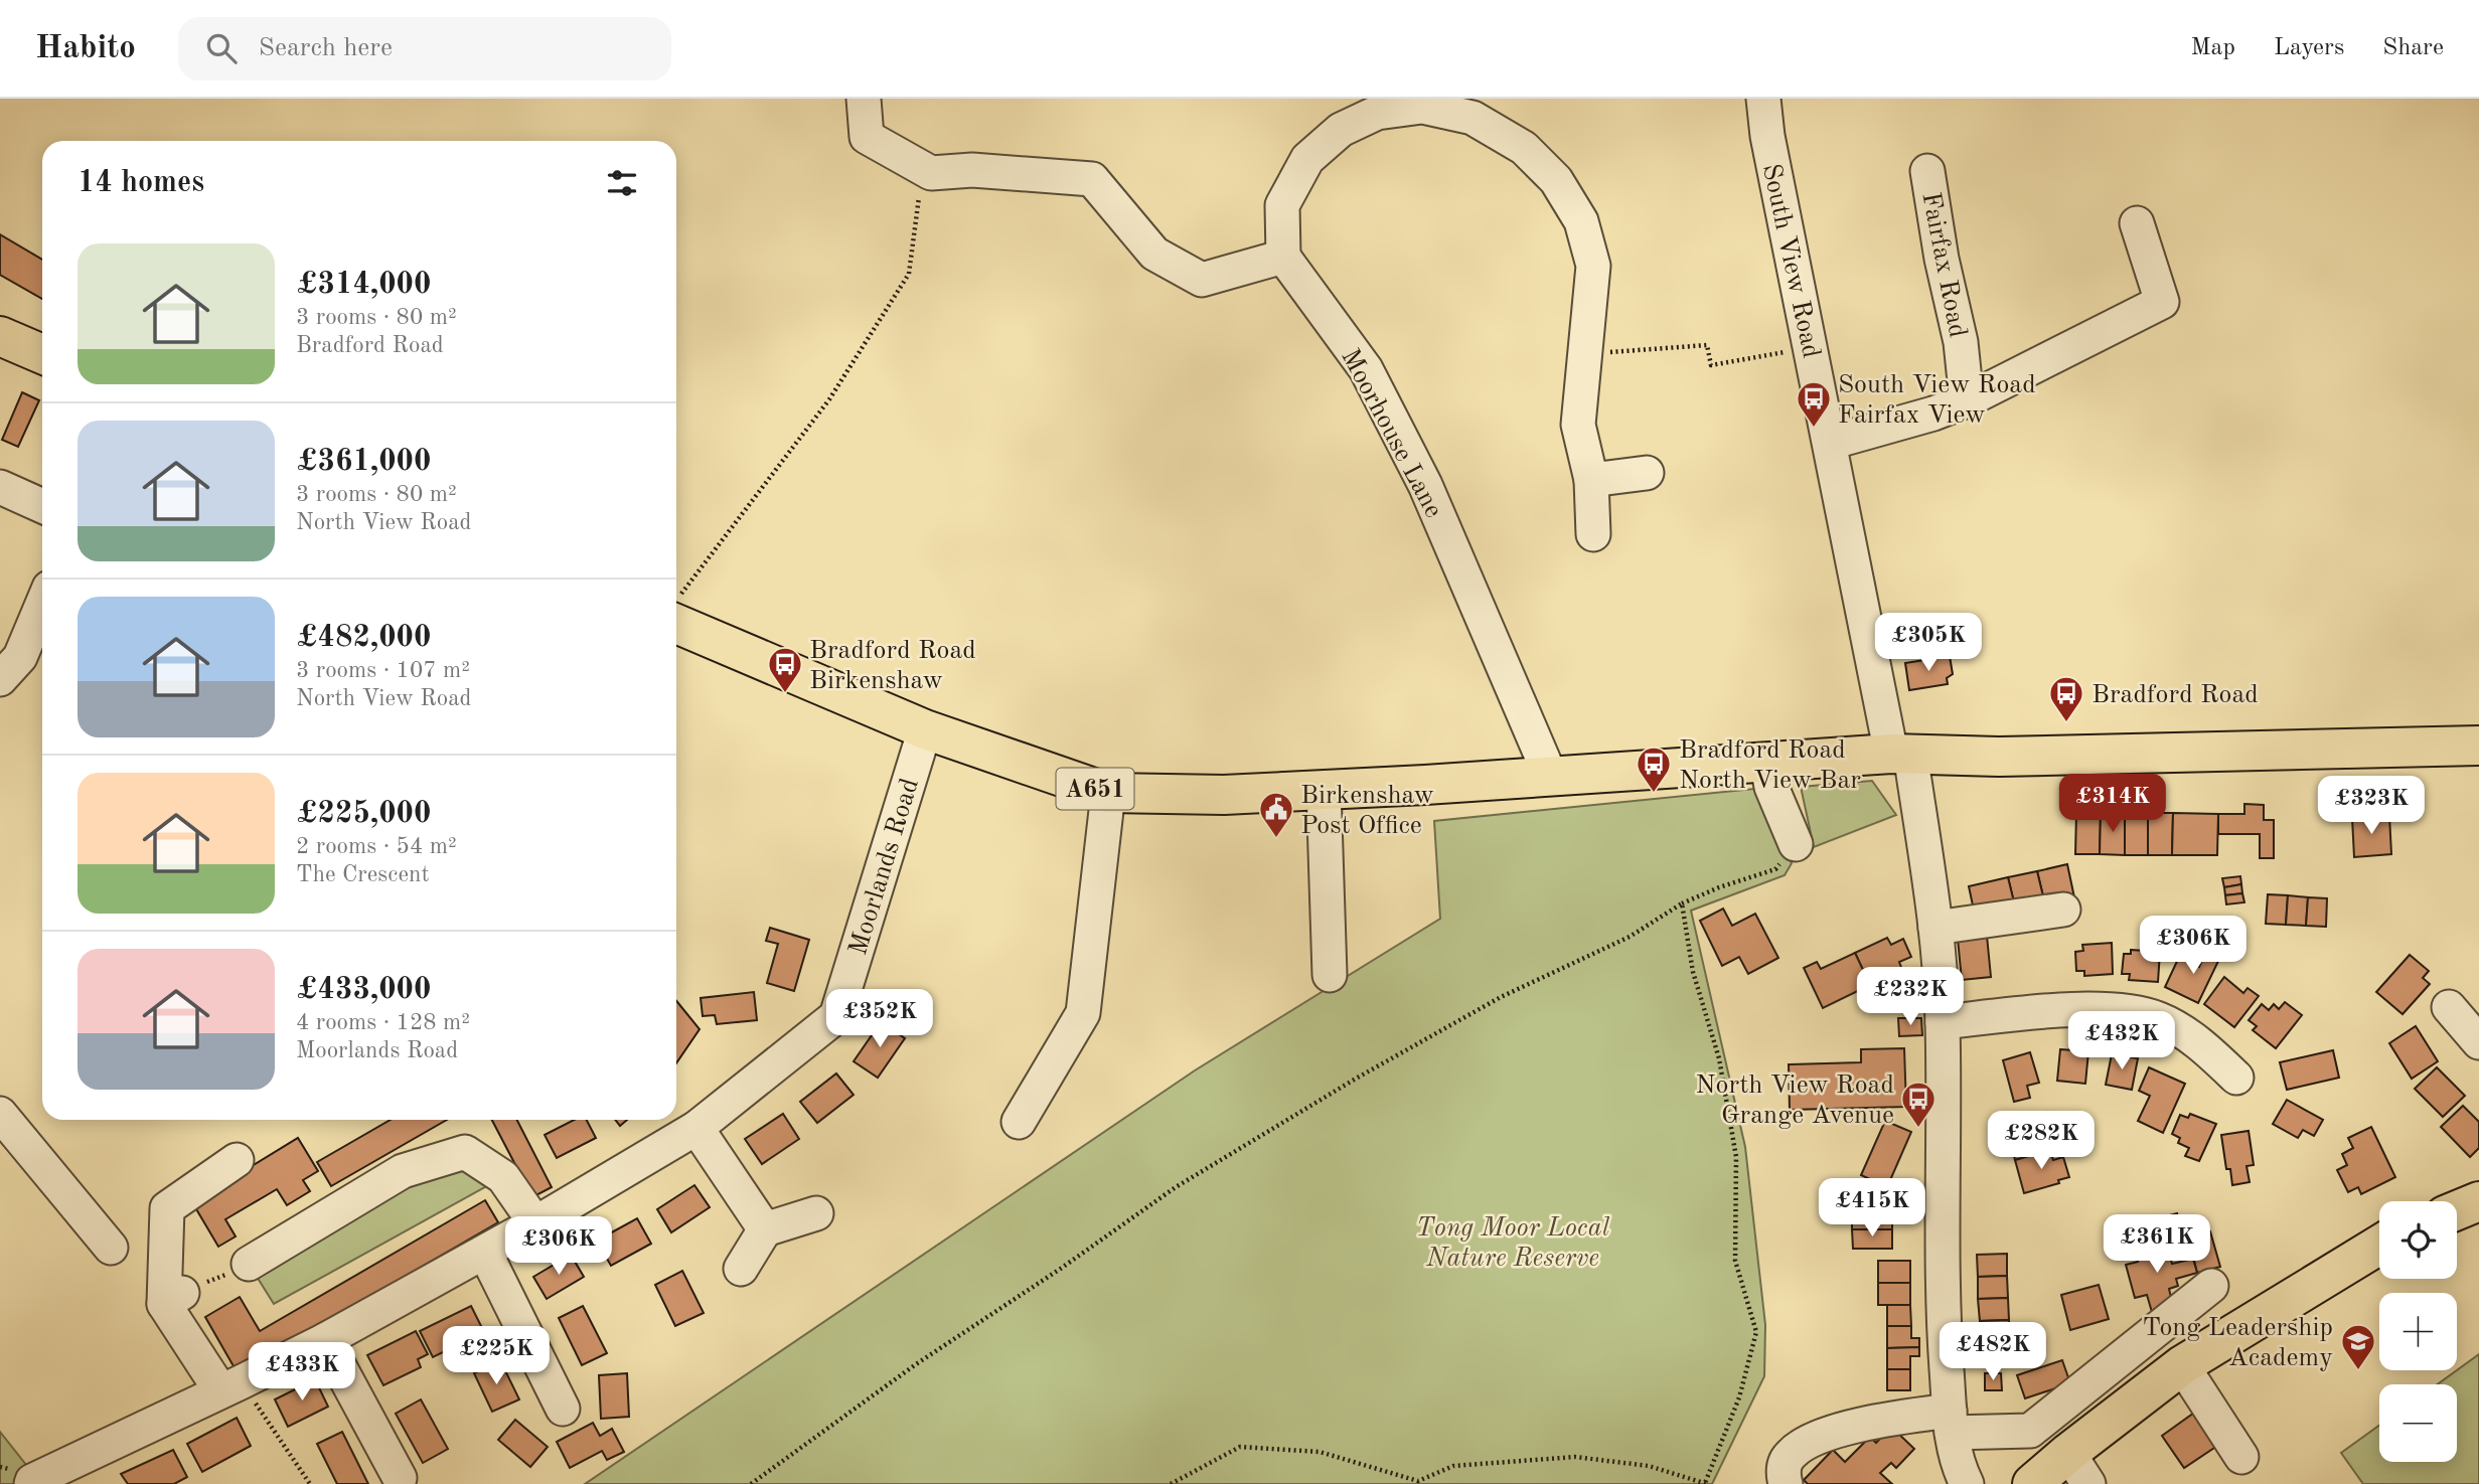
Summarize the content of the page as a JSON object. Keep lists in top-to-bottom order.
{
  "streets": {
    "main road": ["A651"],
    "street": [
      "South View Road",
      "Fairfax Road",
      "Moorhouse Lane",
      "Moorlands Road"
    ]
  },
  "crossings": [
    ["South View Road", "A651"],
    ["Moorhouse Lane", "A651"],
    ["A651", "Moorlands Road"]
  ],
  "parks": ["Tong Moor Local Nature Reserve"],
  "places": {
    "bus stop": [
      "South View Road Fairfax View",
      "Bradford Road Birkenshaw",
      "Bradford Road",
      "Bradford Road North View Bar",
      "North View Road Grange Avenue"
    ],
    "public building": ["Birkenshaw Post Office"],
    "school or university": ["Tong Leadership Academy"]
  },
  "page": {
    "header": "Habito",
    "search": "Search here",
    "nav": ["Map", "Layers", "Share"],
    "heading": "14 homes",
    "list": [
      {
        "name": "£314,000",
        "note": "3 rooms · 80 m² · Bradford Road"
      },
      {
        "name": "£361,000",
        "note": "3 rooms · 80 m² · North View Road"
      },
      {
        "name": "£482,000",
        "note": "3 rooms · 107 m² · North View Road"
      },
      {
        "name": "£225,000",
        "note": "2 rooms · 54 m² · The Crescent"
      },
      {
        "name": "£433,000",
        "note": "4 rooms · 128 m² · Moorlands Road"
      }
    ],
    "price": [
      "£305K",
      "£314K",
      "£323K",
      "£306K",
      "£232K",
      "£352K",
      "£432K",
      "£282K",
      "£415K",
      "£361K",
      "£306K",
      "£482K",
      "£225K",
      "£433K"
    ],
    "map_buttons": ["+", "−"]
  }
}
